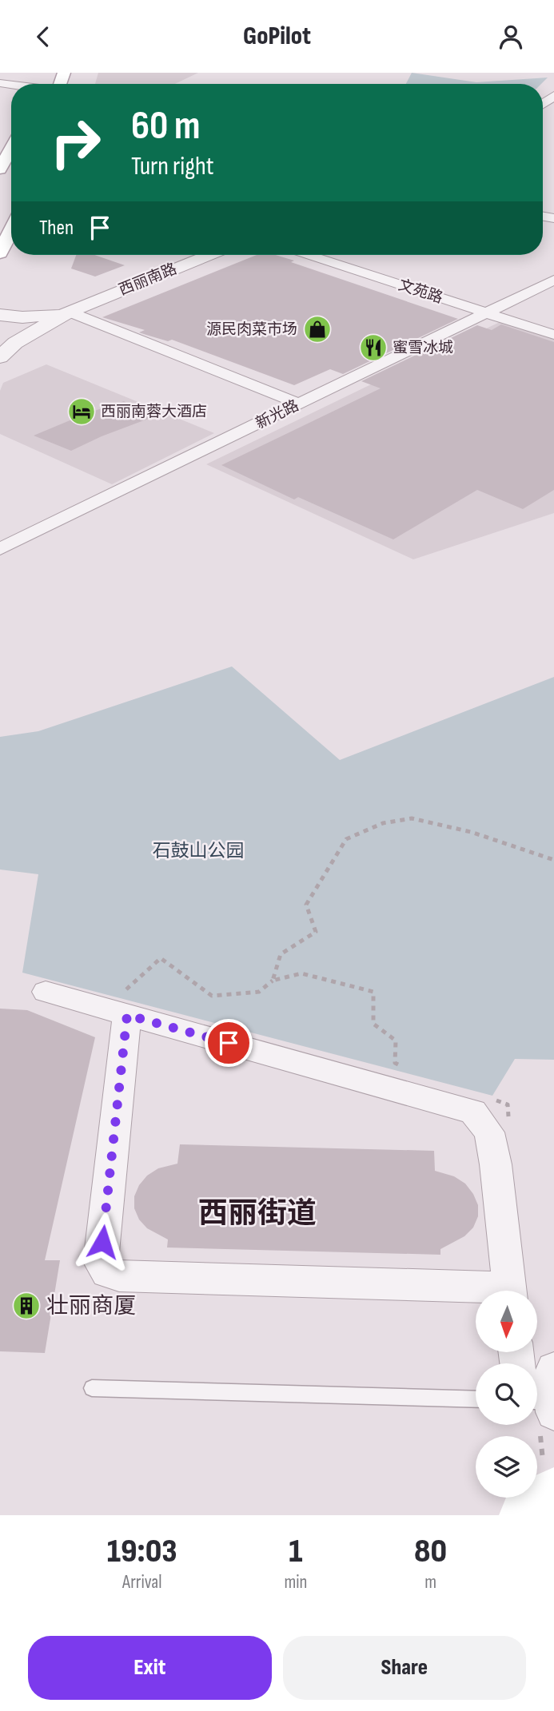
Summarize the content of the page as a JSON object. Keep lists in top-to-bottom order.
{
  "streets": {
    "street": ["西丽南路", "文苑路", "新光路"]
  },
  "crossings": [
    ["文苑路", "新光路"]
  ],
  "districts": ["西丽街道"],
  "parks": ["石鼓山公园"],
  "places": {
    "shop": ["源民肉菜市场"],
    "restaurant": ["蜜雪冰城"],
    "hotel": ["西丽南蓉大酒店"],
    "building": ["壮丽商厦"]
  },
  "north": "bottom",
  "page": {
    "header": "GoPilot",
    "turn": ["60 m", "Turn right"],
    "then": "Then",
    "eta": [
      "19:03",
      "Arrival",
      "1",
      "min",
      "80",
      "m"
    ],
    "buttons": ["Exit", "Share"]
  }
}
